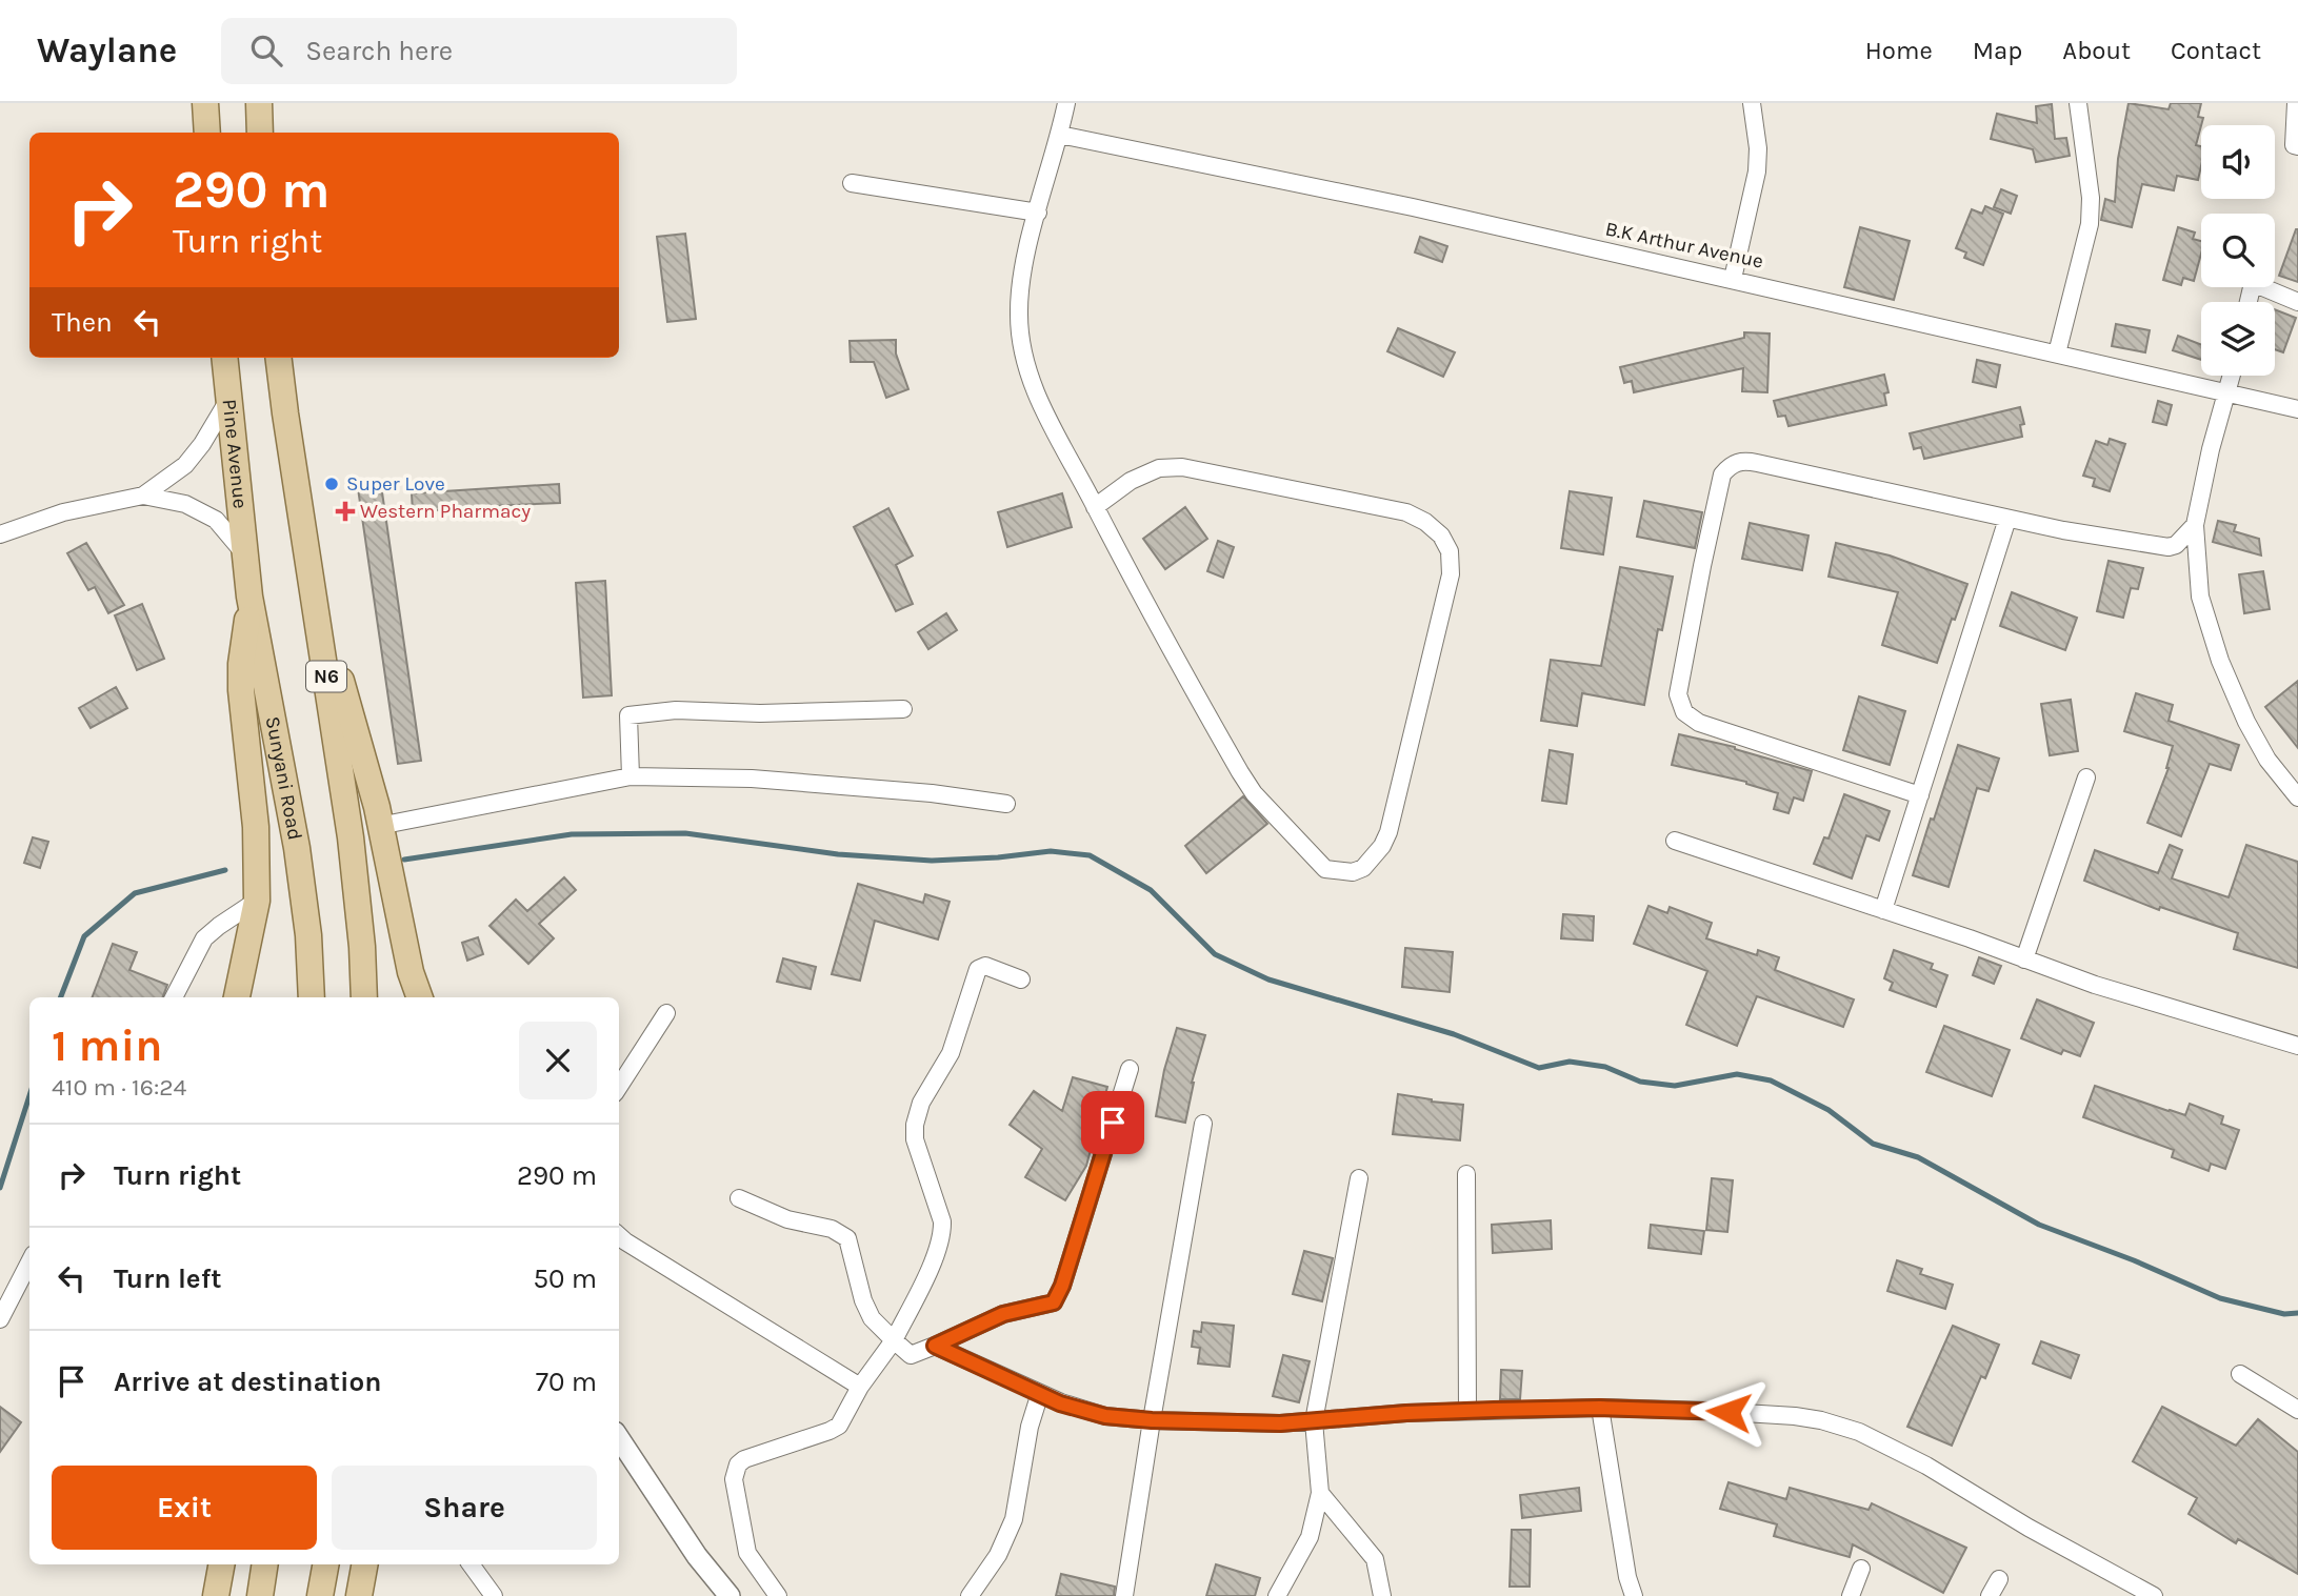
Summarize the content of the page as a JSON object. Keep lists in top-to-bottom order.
{
  "streets": {
    "main road": ["Pine Avenue", "N6", "Sunyani Road"],
    "street": ["B.K Arthur Avenue"]
  },
  "crossings": [
    ["Pine Avenue", "Sunyani Road"]
  ],
  "places": {
    "other": ["Super Love"],
    "health": ["Western Pharmacy"]
  },
  "page": {
    "header": "Waylane",
    "search": "Search here",
    "nav": [
      "Home",
      "Map",
      "About",
      "Contact"
    ],
    "turn": ["290 m", "Turn right"],
    "then": "Then",
    "heading": ["1 min", "410 m · 16:24"],
    "list": [
      {
        "name": "Turn right",
        "value": "290 m"
      },
      {
        "name": "Turn left",
        "value": "50 m"
      },
      {
        "name": "Arrive at destination",
        "value": "70 m"
      }
    ],
    "buttons": ["Exit", "Share"]
  }
}
